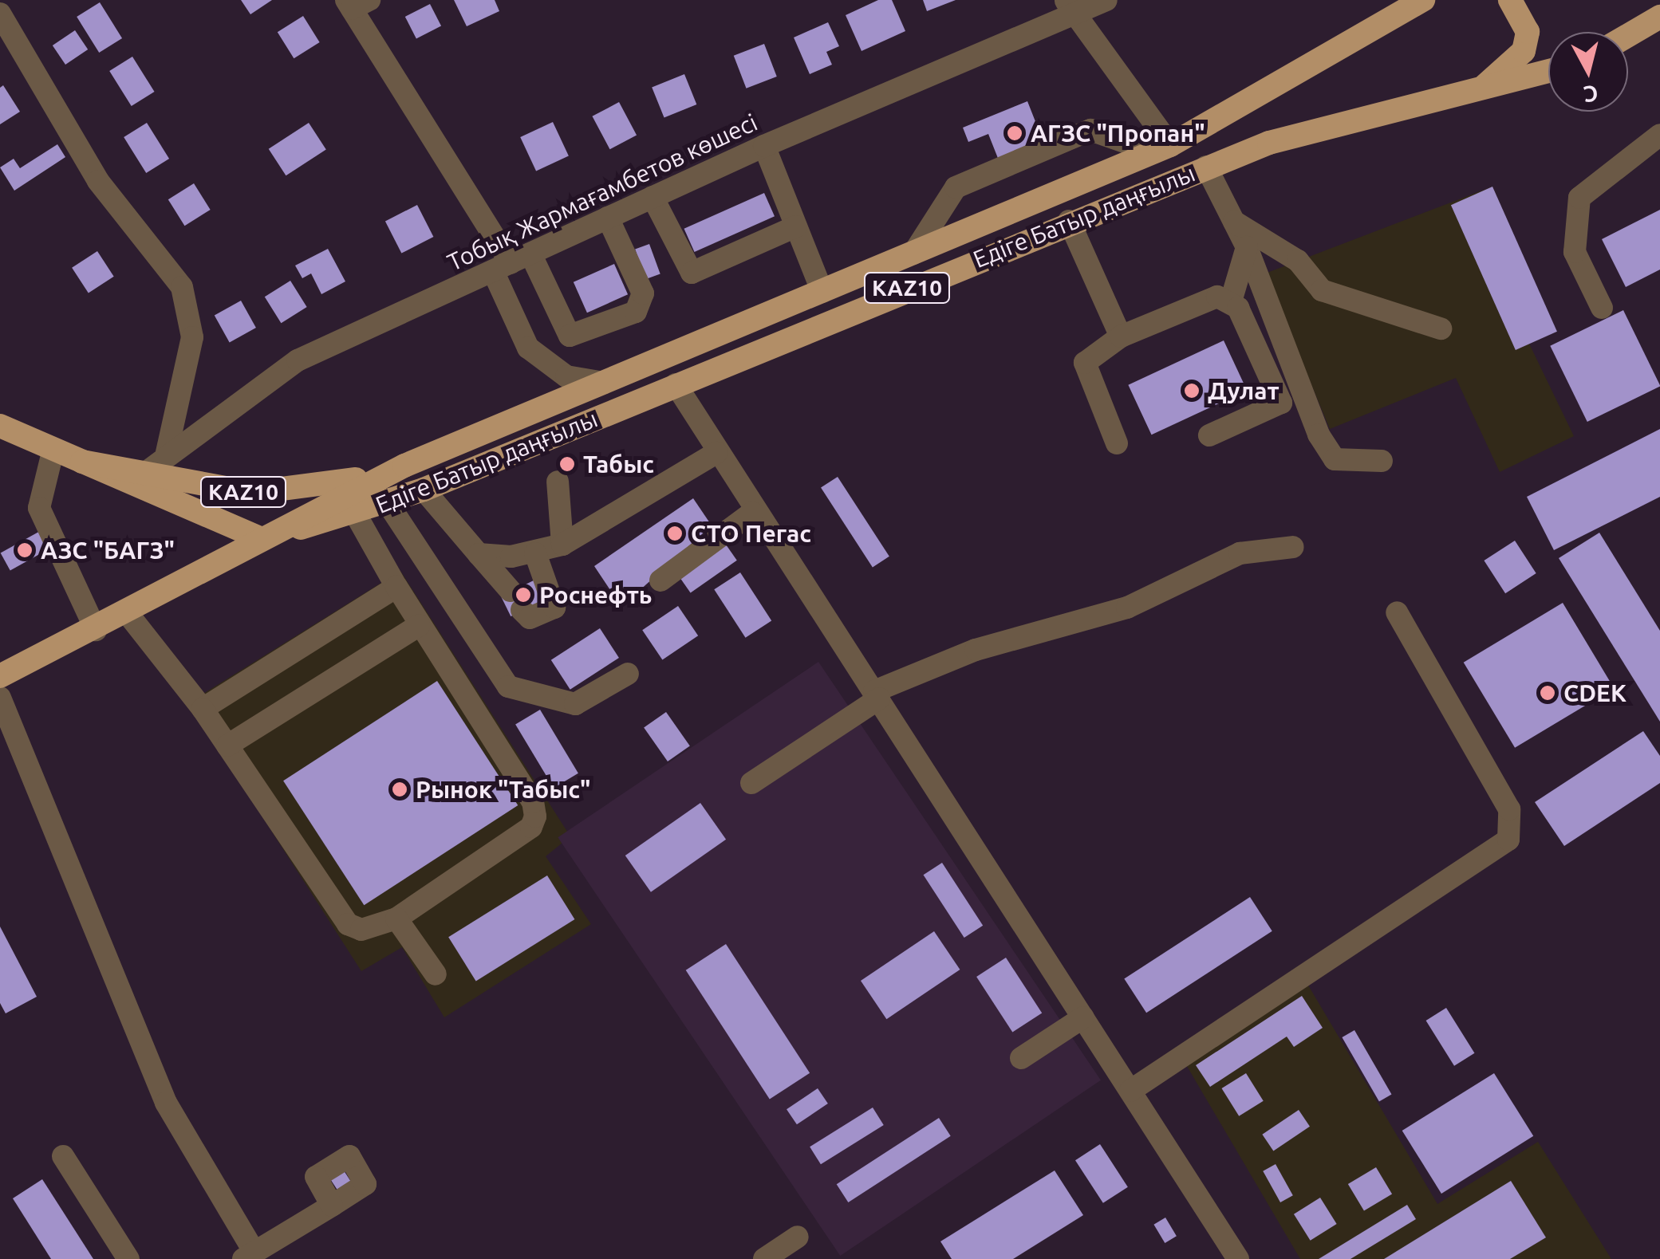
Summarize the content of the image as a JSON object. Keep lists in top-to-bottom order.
{
  "streets": {
    "main road": ["Едіге Батыр даңғылы", "KAZ10"],
    "street": ["Тобық Жармағамбетов көшесі"]
  },
  "crossings": [
    ["Тобық Жармағамбетов көшесі", "KAZ10"],
    ["Едіге Батыр даңғылы", "KAZ10"]
  ],
  "places": [
    "АГЗС \"Пропан\"",
    "Дулат",
    "Табыс",
    "СТО Пегас",
    "АЗС \"БАГЗ\"",
    "Роснефть",
    "CDEK",
    "Рынок \"Табыс\""
  ],
  "north": "bottom"
}
